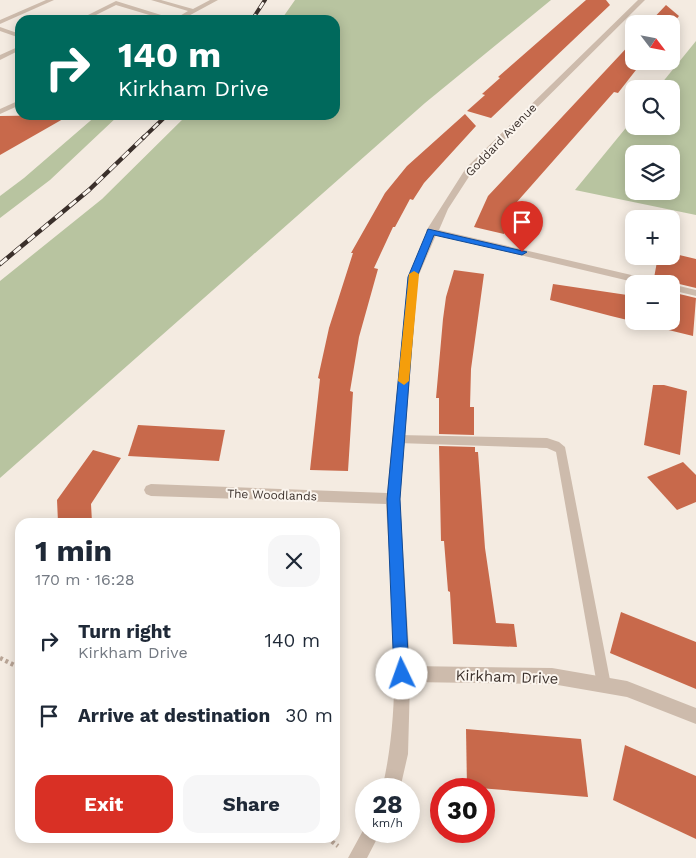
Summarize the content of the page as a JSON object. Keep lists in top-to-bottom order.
{
  "streets": {
    "street": ["Goddard Avenue", "The Woodlands", "Kirkham Drive"]
  },
  "crossings": [
    ["Goddard Avenue", "The Woodlands"],
    ["Goddard Avenue", "Kirkham Drive"]
  ],
  "north": "bottom right",
  "page": {
    "map_buttons": ["+", "−"],
    "turn": ["140 m", "Kirkham Drive"],
    "heading": ["1 min", "170 m · 16:28"],
    "list": [
      {
        "name": "Turn right",
        "note": "Kirkham Drive",
        "value": "140 m"
      },
      {
        "name": "Arrive at destination",
        "value": "30 m"
      }
    ],
    "buttons": ["Exit", "Share"],
    "speed": "28 km/h",
    "limit": "30"
  }
}
